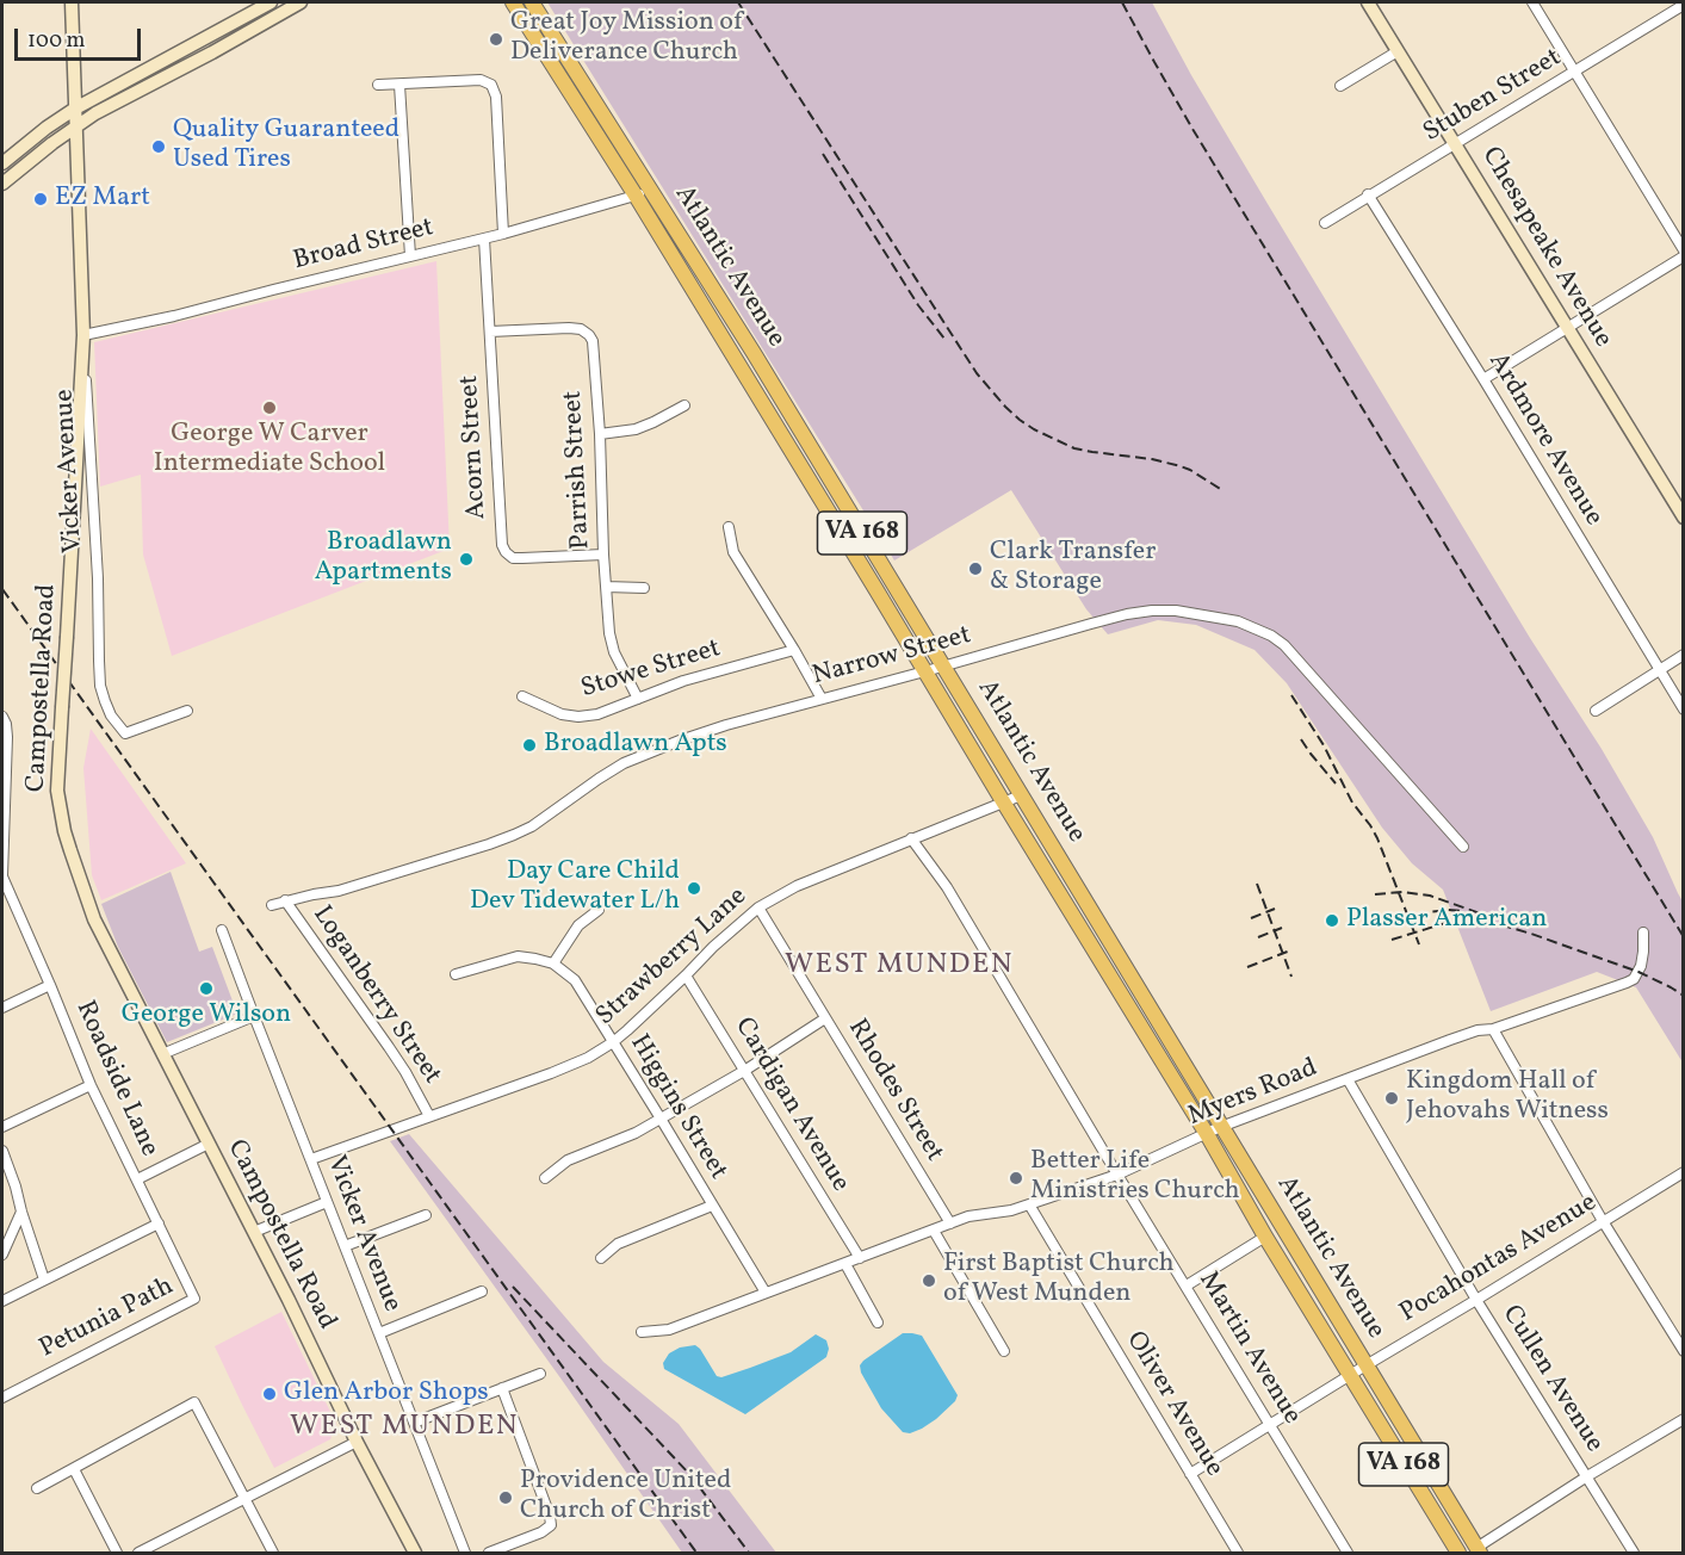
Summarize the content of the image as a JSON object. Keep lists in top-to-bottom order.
{
  "streets": {
    "main road": [
      "Chesapeake Avenue",
      "Atlantic Avenue",
      "VA 168",
      "Campostella Road"
    ],
    "street": [
      "Stuben Street",
      "Broad Street",
      "Ardmore Avenue",
      "Acorn Street",
      "Parrish Street",
      "Vicker Avenue",
      "Narrow Street",
      "Stowe Street",
      "Strawberry Lane",
      "Loganberry Street",
      "Roadside Lane",
      "Rhodes Street",
      "Myers Road",
      "Cardigan Avenue",
      "Higgins Street",
      "Pocahontas Avenue",
      "Petunia Path",
      "Martin Avenue",
      "Cullen Avenue",
      "Oliver Avenue"
    ]
  },
  "crossings": [
    ["Stuben Street", "Chesapeake Avenue"],
    ["Stuben Street", "Ardmore Avenue"],
    ["Broad Street", "Atlantic Avenue"],
    ["Broad Street", "Acorn Street"],
    ["Broad Street", "Vicker Avenue"],
    ["Broad Street", "Campostella Road"],
    ["Atlantic Avenue", "Narrow Street"],
    ["Atlantic Avenue", "Strawberry Lane"],
    ["Atlantic Avenue", "Myers Road"],
    ["Atlantic Avenue", "Pocahontas Avenue"],
    ["Acorn Street", "Parrish Street"],
    ["Parrish Street", "Stowe Street"],
    ["Vicker Avenue", "Campostella Road"],
    ["Vicker Avenue", "Strawberry Lane"],
    ["Narrow Street", "Loganberry Street"],
    ["Strawberry Lane", "Loganberry Street"],
    ["Strawberry Lane", "Rhodes Street"],
    ["Strawberry Lane", "Cardigan Avenue"],
    ["Strawberry Lane", "Higgins Street"],
    ["Strawberry Lane", "Martin Avenue"],
    ["Roadside Lane", "Petunia Path"],
    ["Rhodes Street", "Myers Road"],
    ["Myers Road", "Cardigan Avenue"],
    ["Myers Road", "Higgins Street"],
    ["Myers Road", "Martin Avenue"],
    ["Myers Road", "Cullen Avenue"],
    ["Myers Road", "Oliver Avenue"],
    ["Pocahontas Avenue", "Martin Avenue"],
    ["Pocahontas Avenue", "Cullen Avenue"],
    ["Pocahontas Avenue", "Oliver Avenue"]
  ],
  "districts": ["WEST MUNDEN", "WEST MUNDEN"],
  "places": [
    "Great Joy Mission of Deliverance Church",
    "Quality Guaranteed Used Tires",
    "EZ Mart",
    "George W Carver Intermediate School",
    "Broadlawn Apartments",
    "Clark Transfer & Storage",
    "Broadlawn Apts",
    "Day Care Child Dev Tidewater L/h",
    "Plasser American",
    "George Wilson",
    "Kingdom Hall of Jehovahs Witness",
    "Better Life Ministries Church",
    "First Baptist Church of West Munden",
    "Glen Arbor Shops",
    "Providence United Church of Christ"
  ],
  "scale_bar": "100 m"
}
